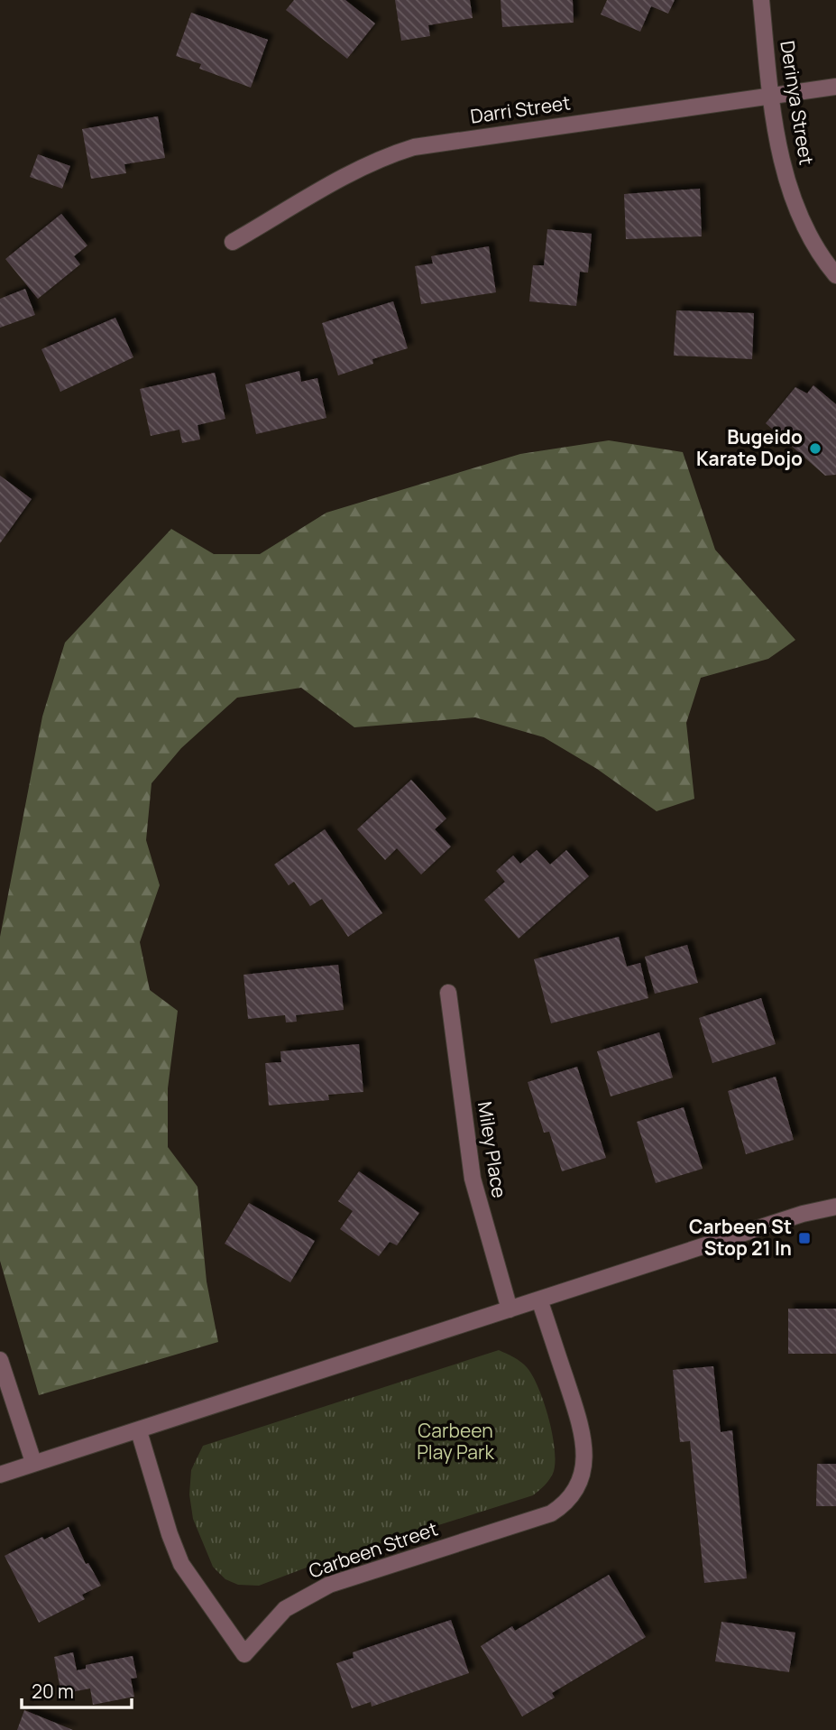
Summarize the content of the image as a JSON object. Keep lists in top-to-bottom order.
{
  "streets": {
    "street": [
      "Derinya Street",
      "Darri Street",
      "Miley Place",
      "Carbeen Street"
    ]
  },
  "crossings": [
    ["Derinya Street", "Darri Street"]
  ],
  "parks": ["Carbeen Play Park"],
  "places": {
    "other": ["Bugeido Karate Dojo"],
    "transit": ["Carbeen St Stop 21 In"]
  },
  "scale_bar": "20 m"
}
